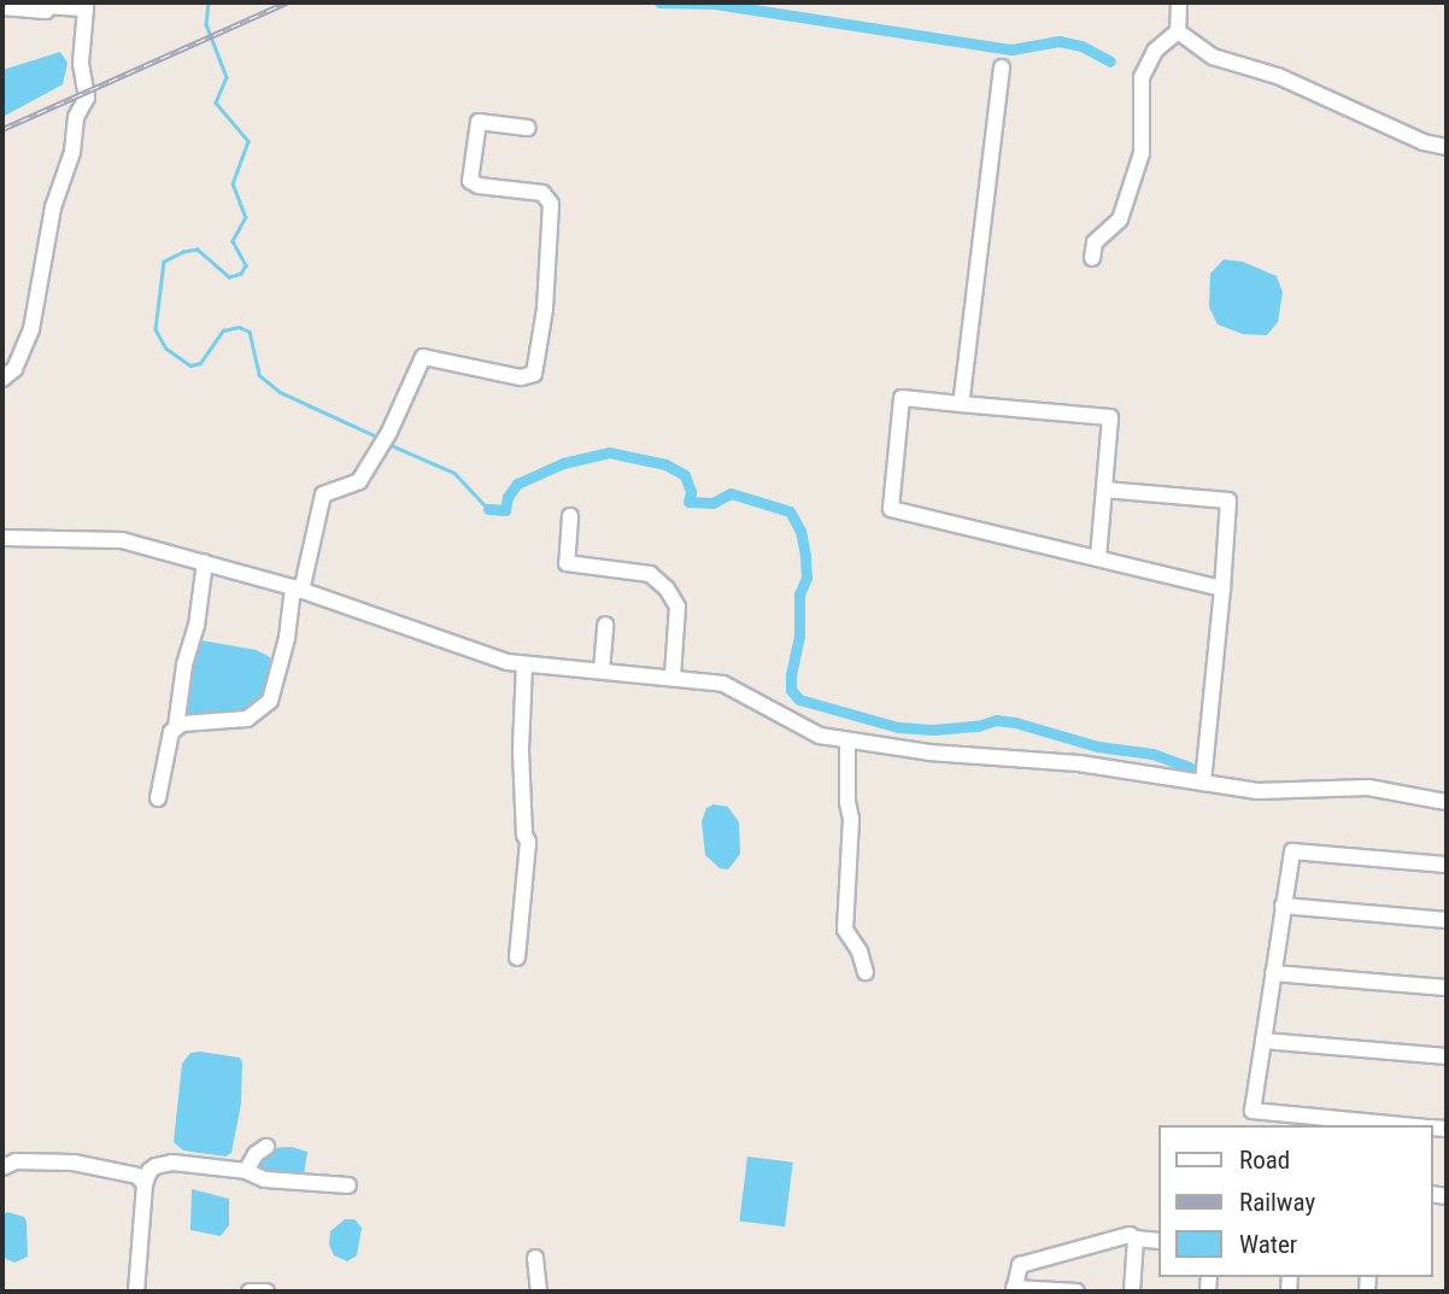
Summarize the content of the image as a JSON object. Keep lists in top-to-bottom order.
{
  "legend": ["Road", "Railway", "Water"]
}
